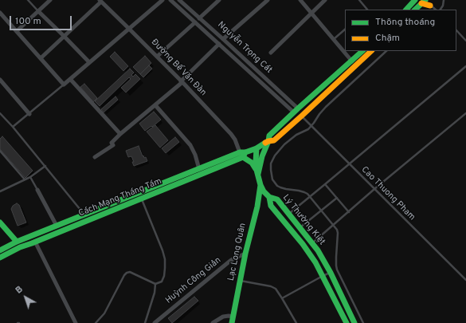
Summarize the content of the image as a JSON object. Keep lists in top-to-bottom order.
{
  "streets": {
    "main road": ["Cách Mạng Tháng Tám", "Lý Thường Kiệt", "Lạc Long Quân"],
    "street": ["Nguyễn Trọng Cát", "Đường Bế Văn Đàn", "Huỳnh Công Giản"],
    "lane": ["Cao Thuong Pham"]
  },
  "crossings": [
    ["Nguyễn Trọng Cát", "Cách Mạng Tháng Tám"],
    ["Đường Bế Văn Đàn", "Cách Mạng Tháng Tám"],
    ["Cao Thuong Pham", "Cách Mạng Tháng Tám"],
    ["Cách Mạng Tháng Tám", "Lạc Long Quân"],
    ["Lý Thường Kiệt", "Lạc Long Quân"],
    ["Lạc Long Quân", "Huỳnh Công Giản"]
  ],
  "legend": ["Thông thoáng", "Chậm"],
  "scale_bar": "100 m",
  "north": "top left"
}
